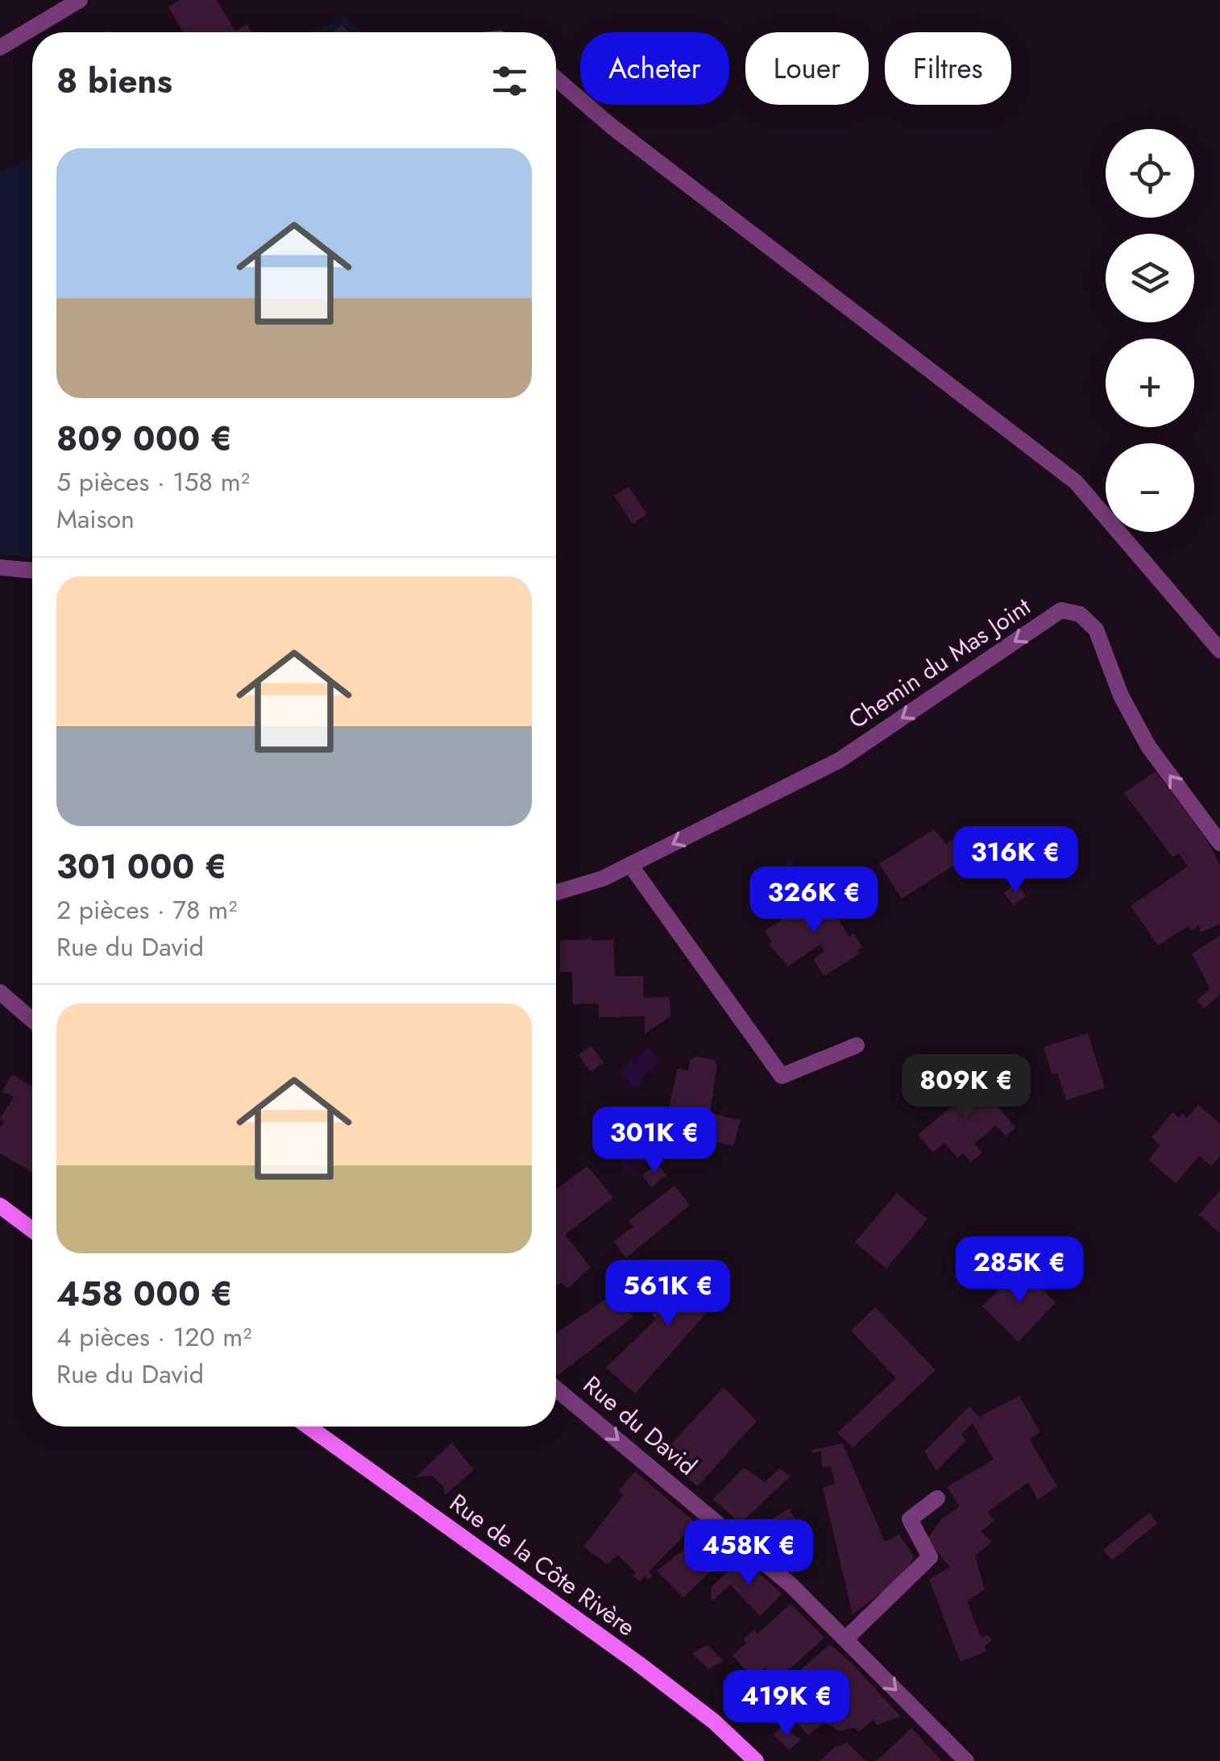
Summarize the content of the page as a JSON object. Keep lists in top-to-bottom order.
{
  "streets": {
    "street": ["Chemin du Mas Joint", "Rue du David", "Rue de la Côte Rivère"]
  },
  "one_way": ["Rue du David"],
  "page": {
    "chip": ["Acheter", "Louer", "Filtres"],
    "heading": "8 biens",
    "map_buttons": ["+", "−"],
    "list": [
      {
        "name": "809 000 €",
        "note": "5 pièces · 158 m² · Maison"
      },
      {
        "name": "301 000 €",
        "note": "2 pièces · 78 m² · Rue du David"
      },
      {
        "name": "458 000 €",
        "note": "4 pièces · 120 m² · Rue du David"
      }
    ],
    "price": [
      "316K €",
      "326K €",
      "809K €",
      "301K €",
      "285K €",
      "561K €",
      "458K €",
      "419K €"
    ]
  }
}
